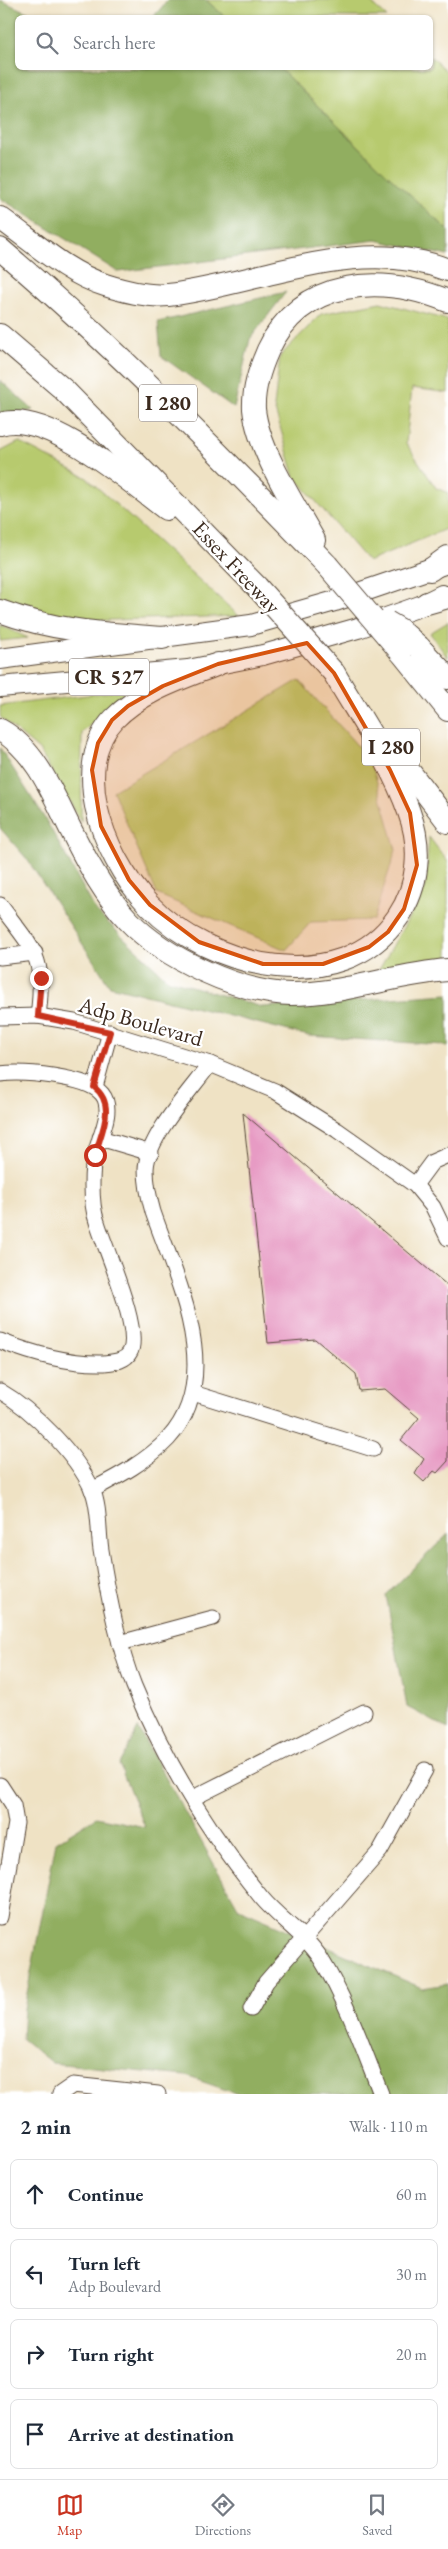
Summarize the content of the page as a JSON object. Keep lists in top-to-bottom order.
{
  "streets": {
    "highway": ["I 280", "Essex Freeway"],
    "main road": ["CR 527"],
    "street": ["Adp Boulevard"]
  },
  "page": {
    "search": "Search here",
    "heading": ["2 min", "Walk · 110 m"],
    "list": [
      ["Continue", "60 m"],
      ["Turn left", "Adp Boulevard", "30 m"],
      ["Turn right", "20 m"],
      "Arrive at destination"
    ],
    "nav": ["Map", "Directions", "Saved"]
  }
}
